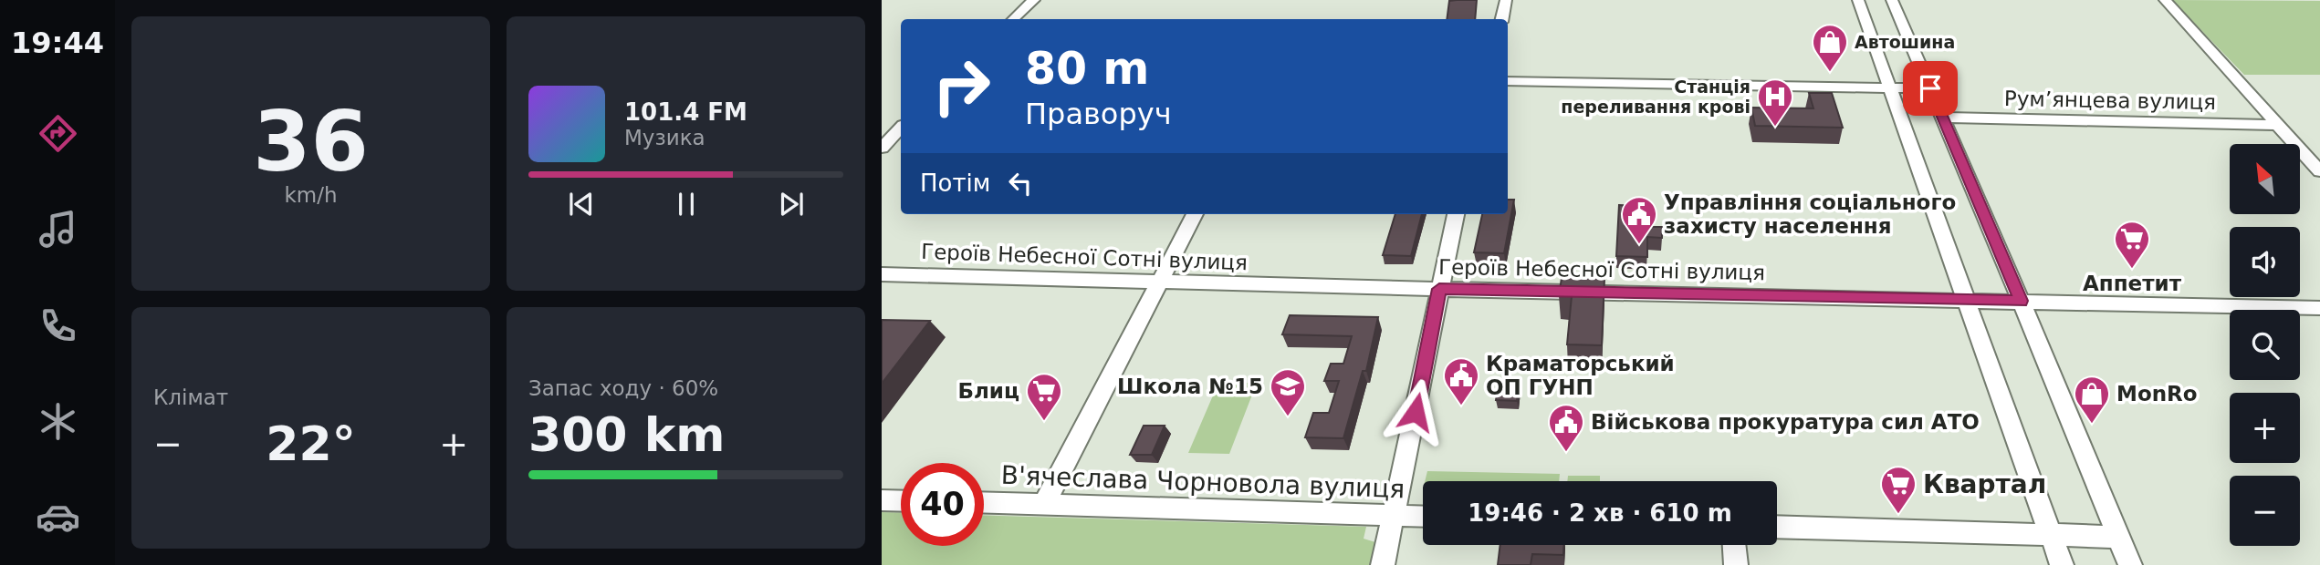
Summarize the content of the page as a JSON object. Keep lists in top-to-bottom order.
{
  "streets": {
    "street": ["Рум’янцева вулиця", "Героїв Небесної Сотні вулиця", "В'ячеслава Чорновола вулиця"]
  },
  "places": {
    "shop": ["Автошина", "MonRo"],
    "hospital": ["Станція переливання крові"],
    "public building": ["Управління соціального захисту населення", "Краматорський ОП ГУНП", "Військова прокуратура сил АТО"],
    "supermarket": ["Аппетит", "Блиц", "Квартал"],
    "school or university": ["Школа №15"]
  },
  "north": "top left",
  "page": {
    "tabs": "19:44",
    "tile": [
      ["36", "km/h"],
      "Клімат",
      ["Запас ходу · 60%", "300 km"]
    ],
    "turn": ["80 m", "Праворуч"],
    "song": ["101.4 FM", "Музика"],
    "map_buttons": ["+", "−"],
    "then": "Потім",
    "heat": ["−", "22°", "+"],
    "limit": "40",
    "trip": "19:46 · 2 хв · 610 m"
  }
}
